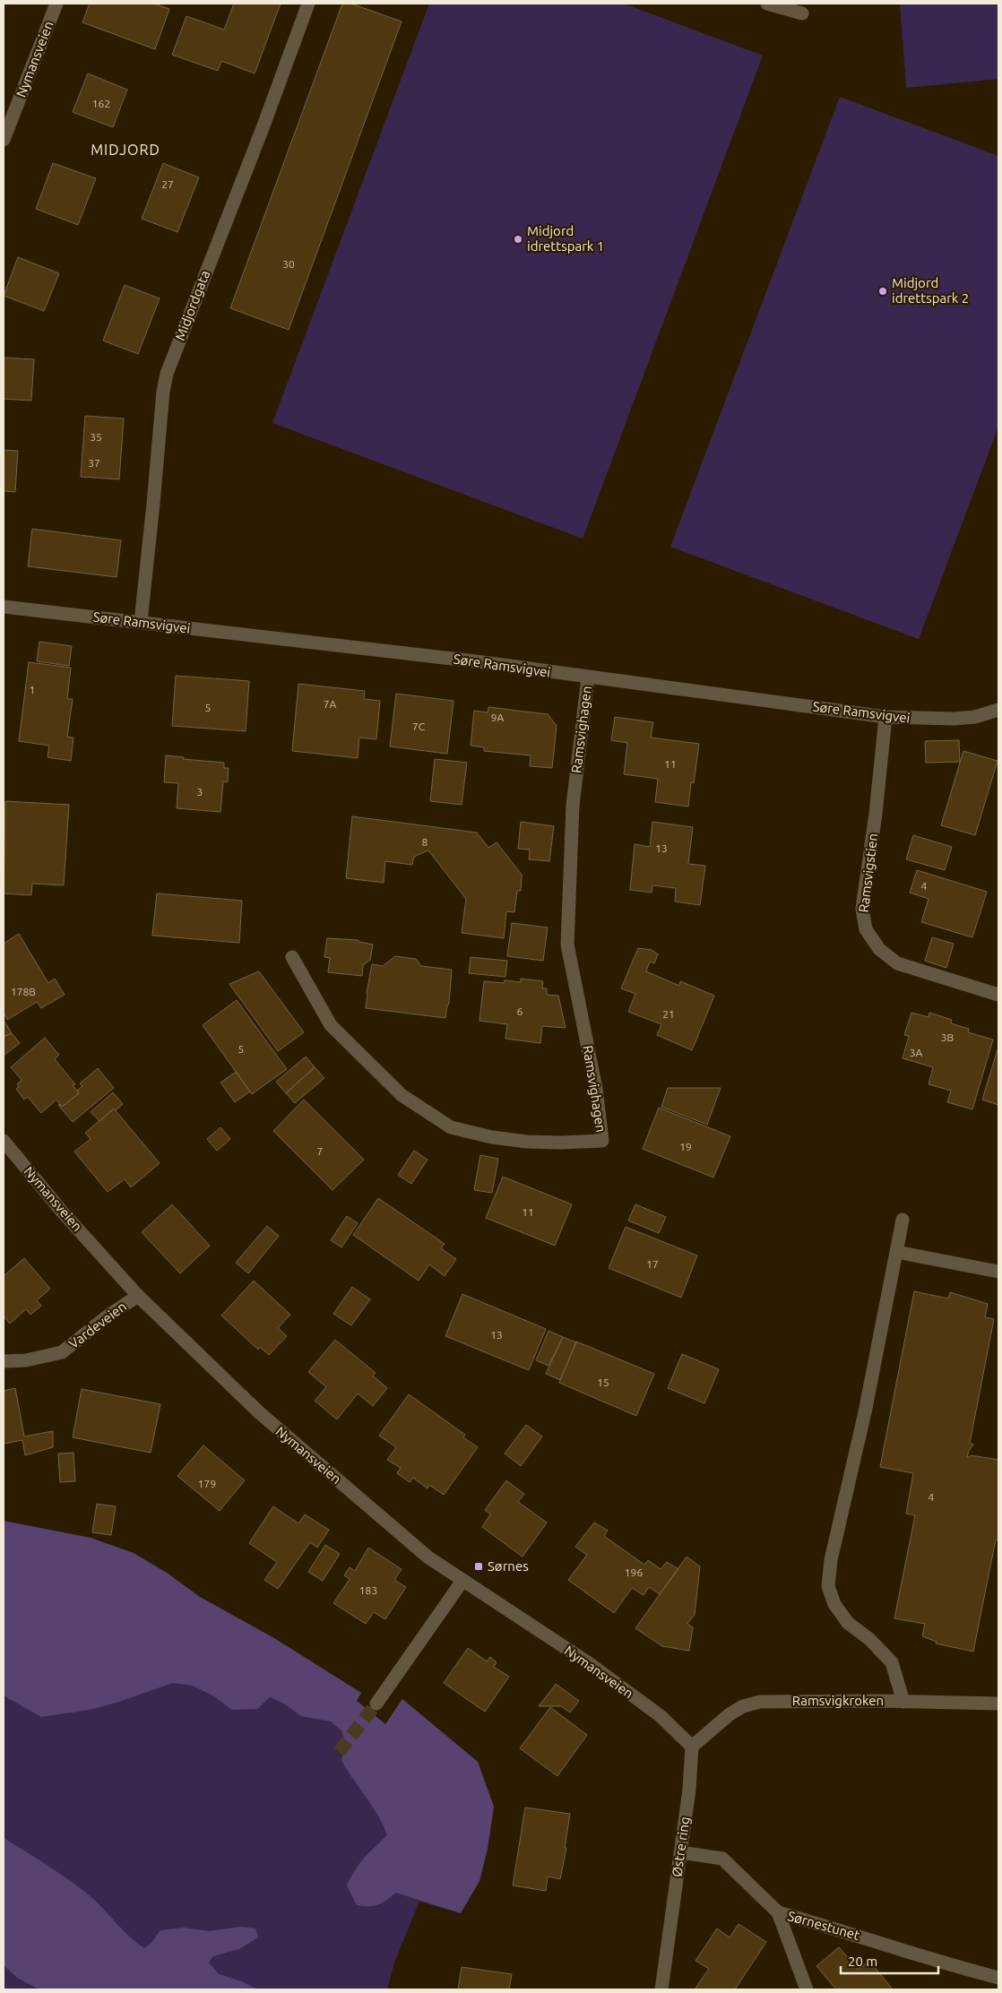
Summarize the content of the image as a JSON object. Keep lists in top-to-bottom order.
{
  "streets": {
    "street": [
      "Nymansveien",
      "Midjordgata",
      "Søre Ramsvigvei",
      "Ramsvighagen",
      "Ramsvigstien",
      "Vardeveien",
      "Ramsvigkroken",
      "Østre ring",
      "Sørnestunet"
    ]
  },
  "crossings": [
    ["Nymansveien", "Vardeveien"],
    ["Nymansveien", "Ramsvigkroken"],
    ["Nymansveien", "Østre ring"],
    ["Midjordgata", "Søre Ramsvigvei"],
    ["Søre Ramsvigvei", "Ramsvighagen"],
    ["Søre Ramsvigvei", "Ramsvigstien"],
    ["Ramsvigkroken", "Østre ring"],
    ["Østre ring", "Sørnestunet"]
  ],
  "districts": ["MIDJORD"],
  "places": {
    "other": ["Midjord idrettspark 1", "Midjord idrettspark 2"],
    "transit": ["Sørnes"]
  },
  "house_numbers": [
    "162",
    "27",
    "30",
    "35",
    "37",
    "1",
    "7A",
    "5",
    "9A",
    "7C",
    "11",
    "3",
    "8",
    "13",
    "4",
    "178B",
    "6",
    "21",
    "3B",
    "5",
    "3A",
    "19",
    "7",
    "11",
    "17",
    "13",
    "15",
    "179",
    "4",
    "196",
    "183"
  ],
  "scale_bar": "20 m"
}
